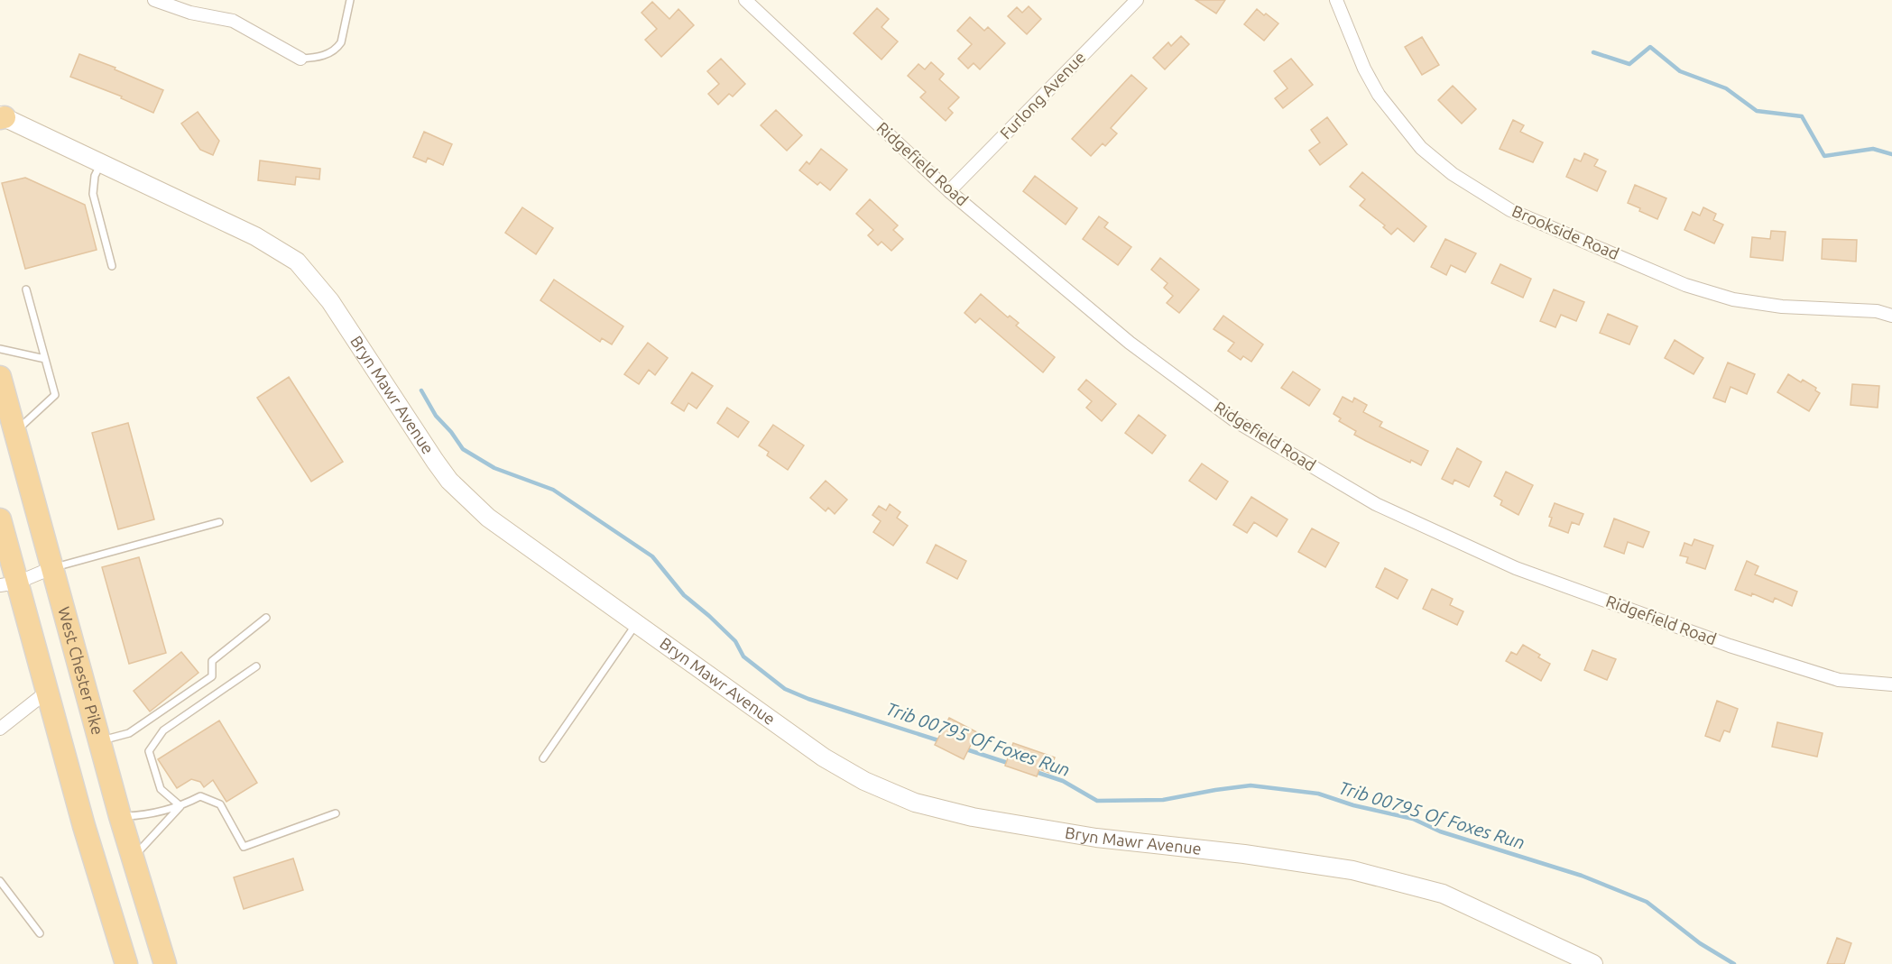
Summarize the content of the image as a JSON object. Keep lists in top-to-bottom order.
{
  "streets": {
    "highway": ["West Chester Pike"],
    "main road": ["Bryn Mawr Avenue"],
    "street": ["Furlong Avenue", "Ridgefield Road", "Brookside Road"]
  },
  "crossings": [
    ["Furlong Avenue", "Ridgefield Road"]
  ],
  "water": ["Trib 00795 Of Foxes Run"]
}
